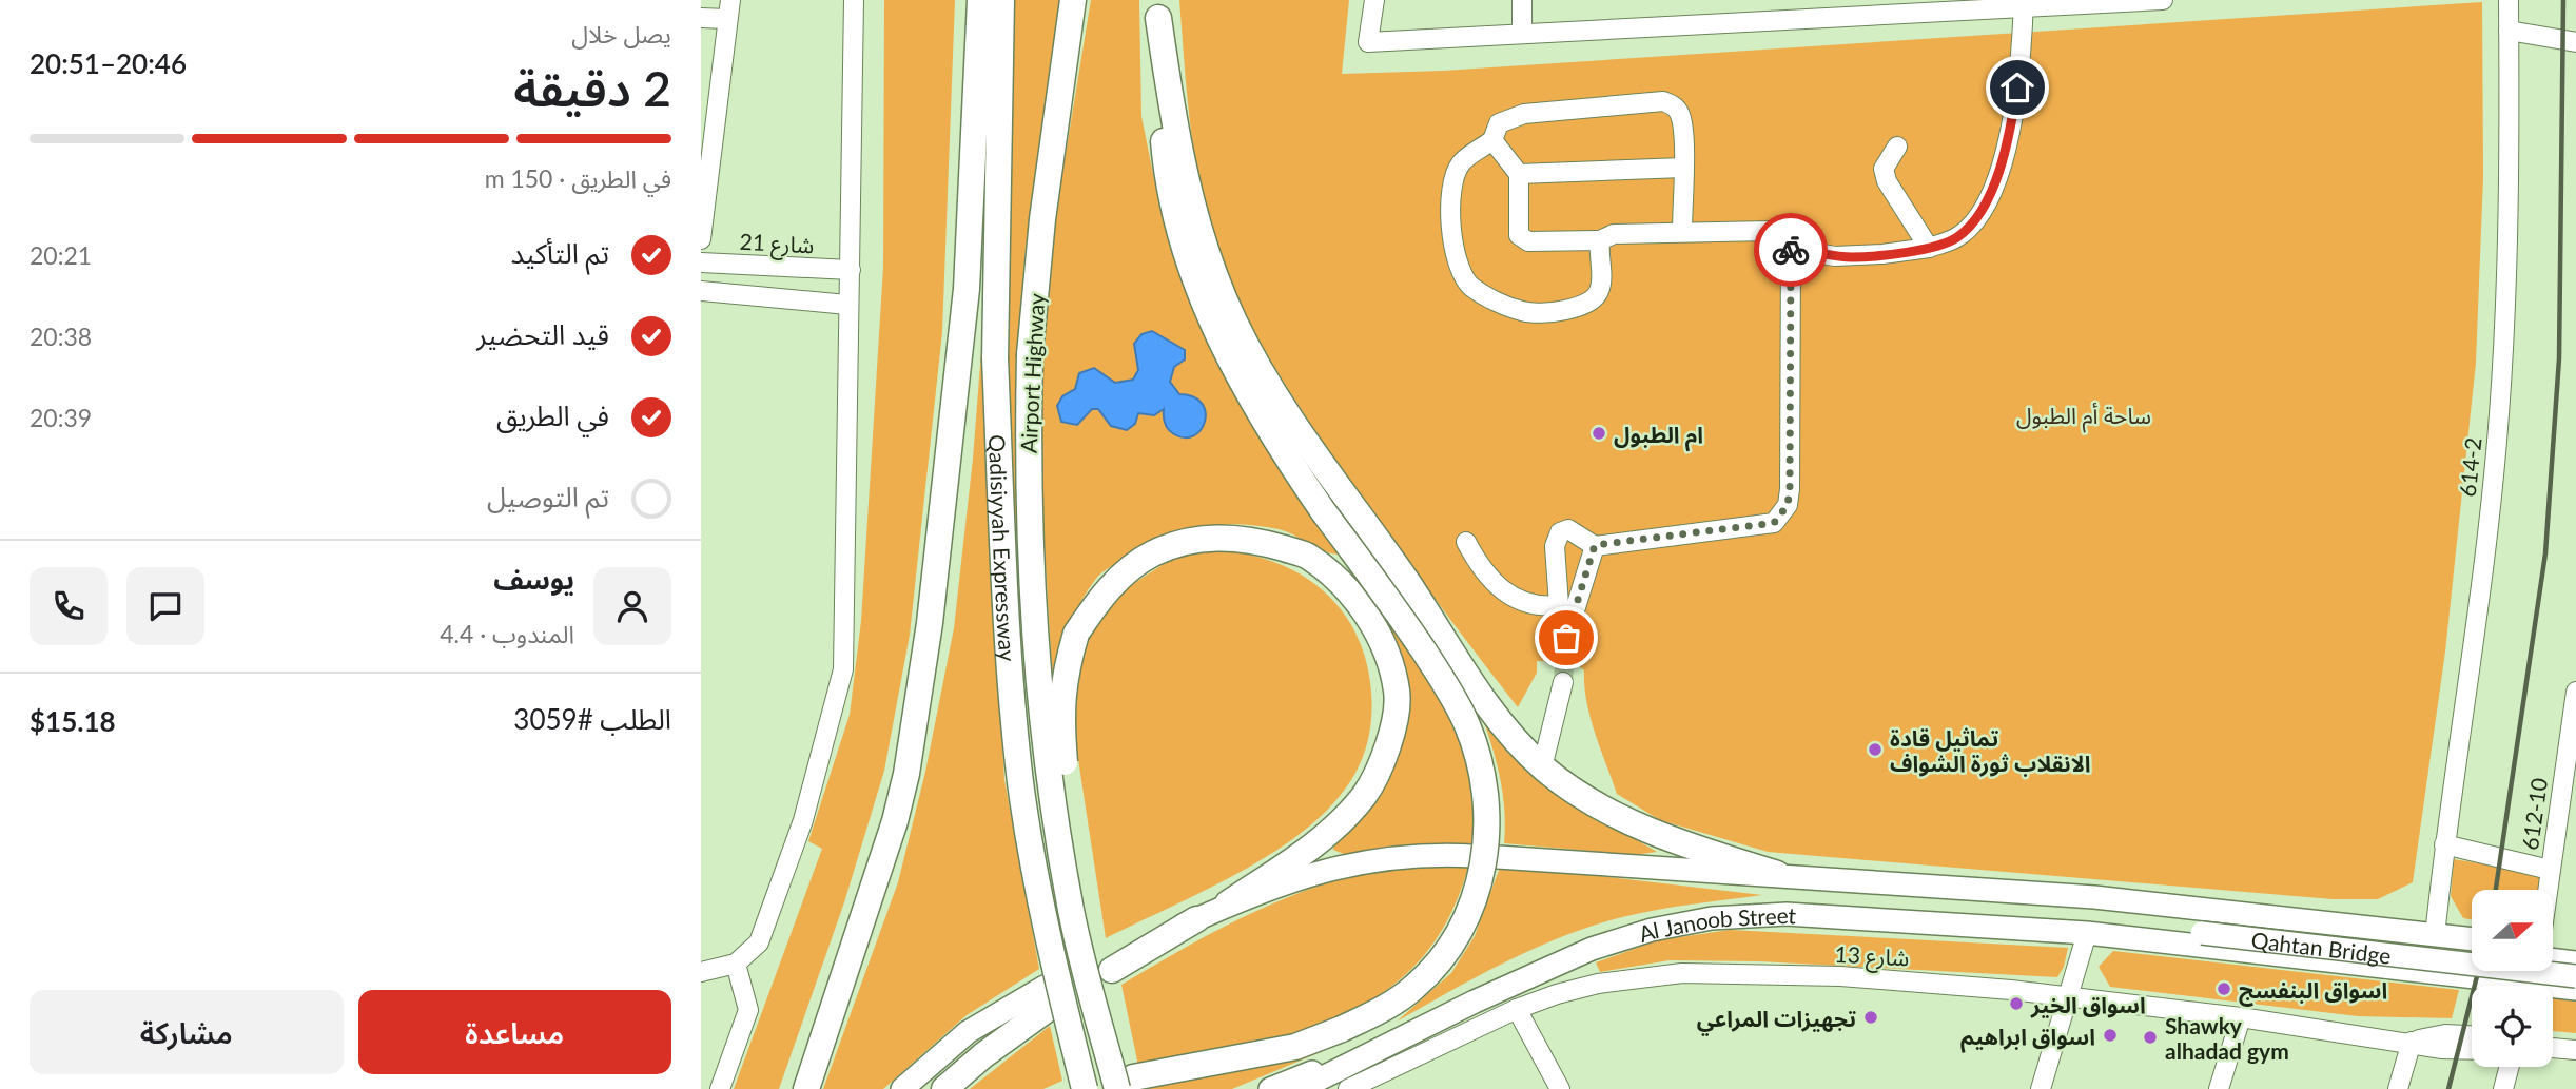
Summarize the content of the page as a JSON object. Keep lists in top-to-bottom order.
{
  "streets": {
    "highway": ["Airport Highway", "Qadisiyyah Expressway"],
    "main road": ["Al Janoob Street", "Qahtan Bridge"],
    "street": [
      "شارع 21",
      "614-2",
      "612-10",
      "شارع 13"
    ]
  },
  "crossings": [
    ["Al Janoob Street", "Qahtan Bridge"]
  ],
  "parks": ["ساحة أم الطبول"],
  "places": [
    "ام الطبول",
    "تماثيل قادة الانقلاب ثورة الشواف",
    "اسواق البنفسج",
    "اسواق الخير",
    "تجهيزات المراعي",
    "اسواق ابراهيم",
    "Shawky alhadad gym"
  ],
  "north": "right",
  "page": {
    "heading": ["2 دقيقة", "يصل خلال", "20:46–20:51"],
    "panel": [
      "يوسف",
      "المندوب · 4.4",
      "الطلب #3059",
      "$15.18"
    ],
    "bar": "في الطريق · 150 m",
    "list": [
      ["تم التأكيد", "20:21"],
      ["قيد التحضير", "20:38"],
      ["في الطريق", "20:39"],
      "تم التوصيل"
    ],
    "buttons": ["مساعدة", "مشاركة"]
  }
}
